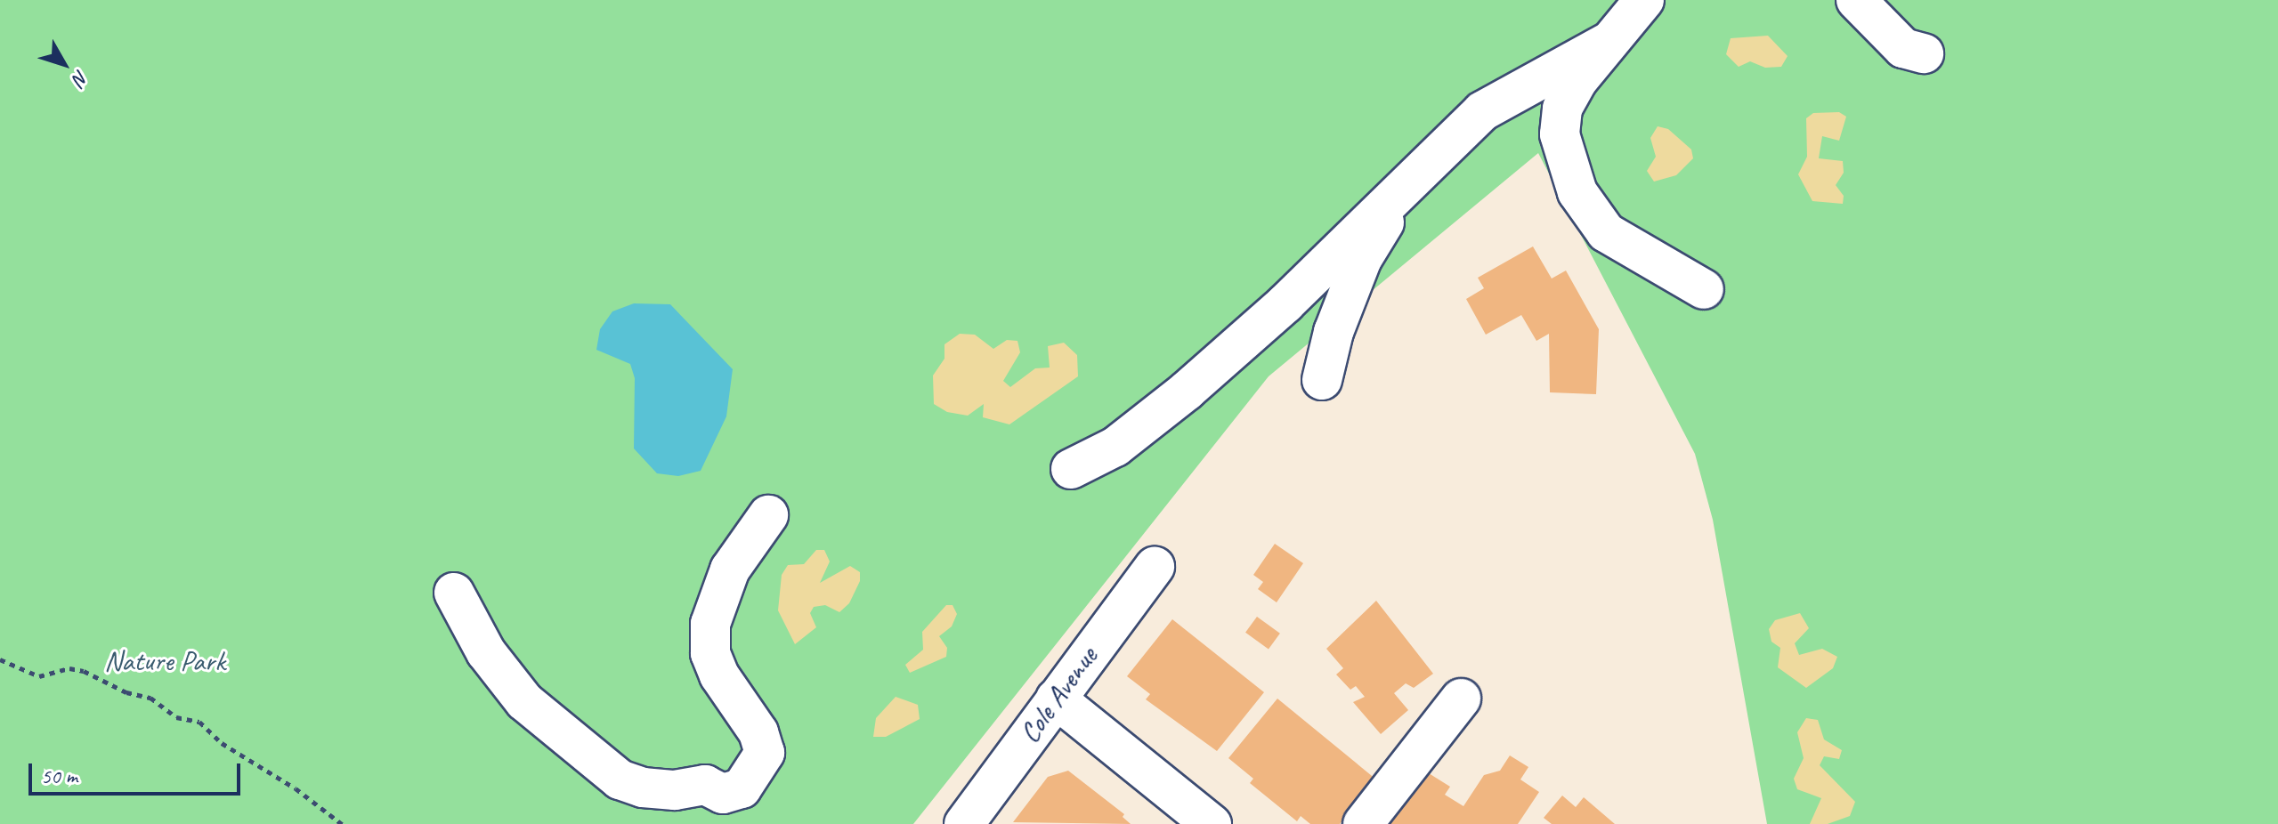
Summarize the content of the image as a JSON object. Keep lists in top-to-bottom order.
{
  "streets": {
    "street": ["Cole Avenue"]
  },
  "parks": ["Nature Park"],
  "scale_bar": "50 m",
  "north": "bottom right"
}
